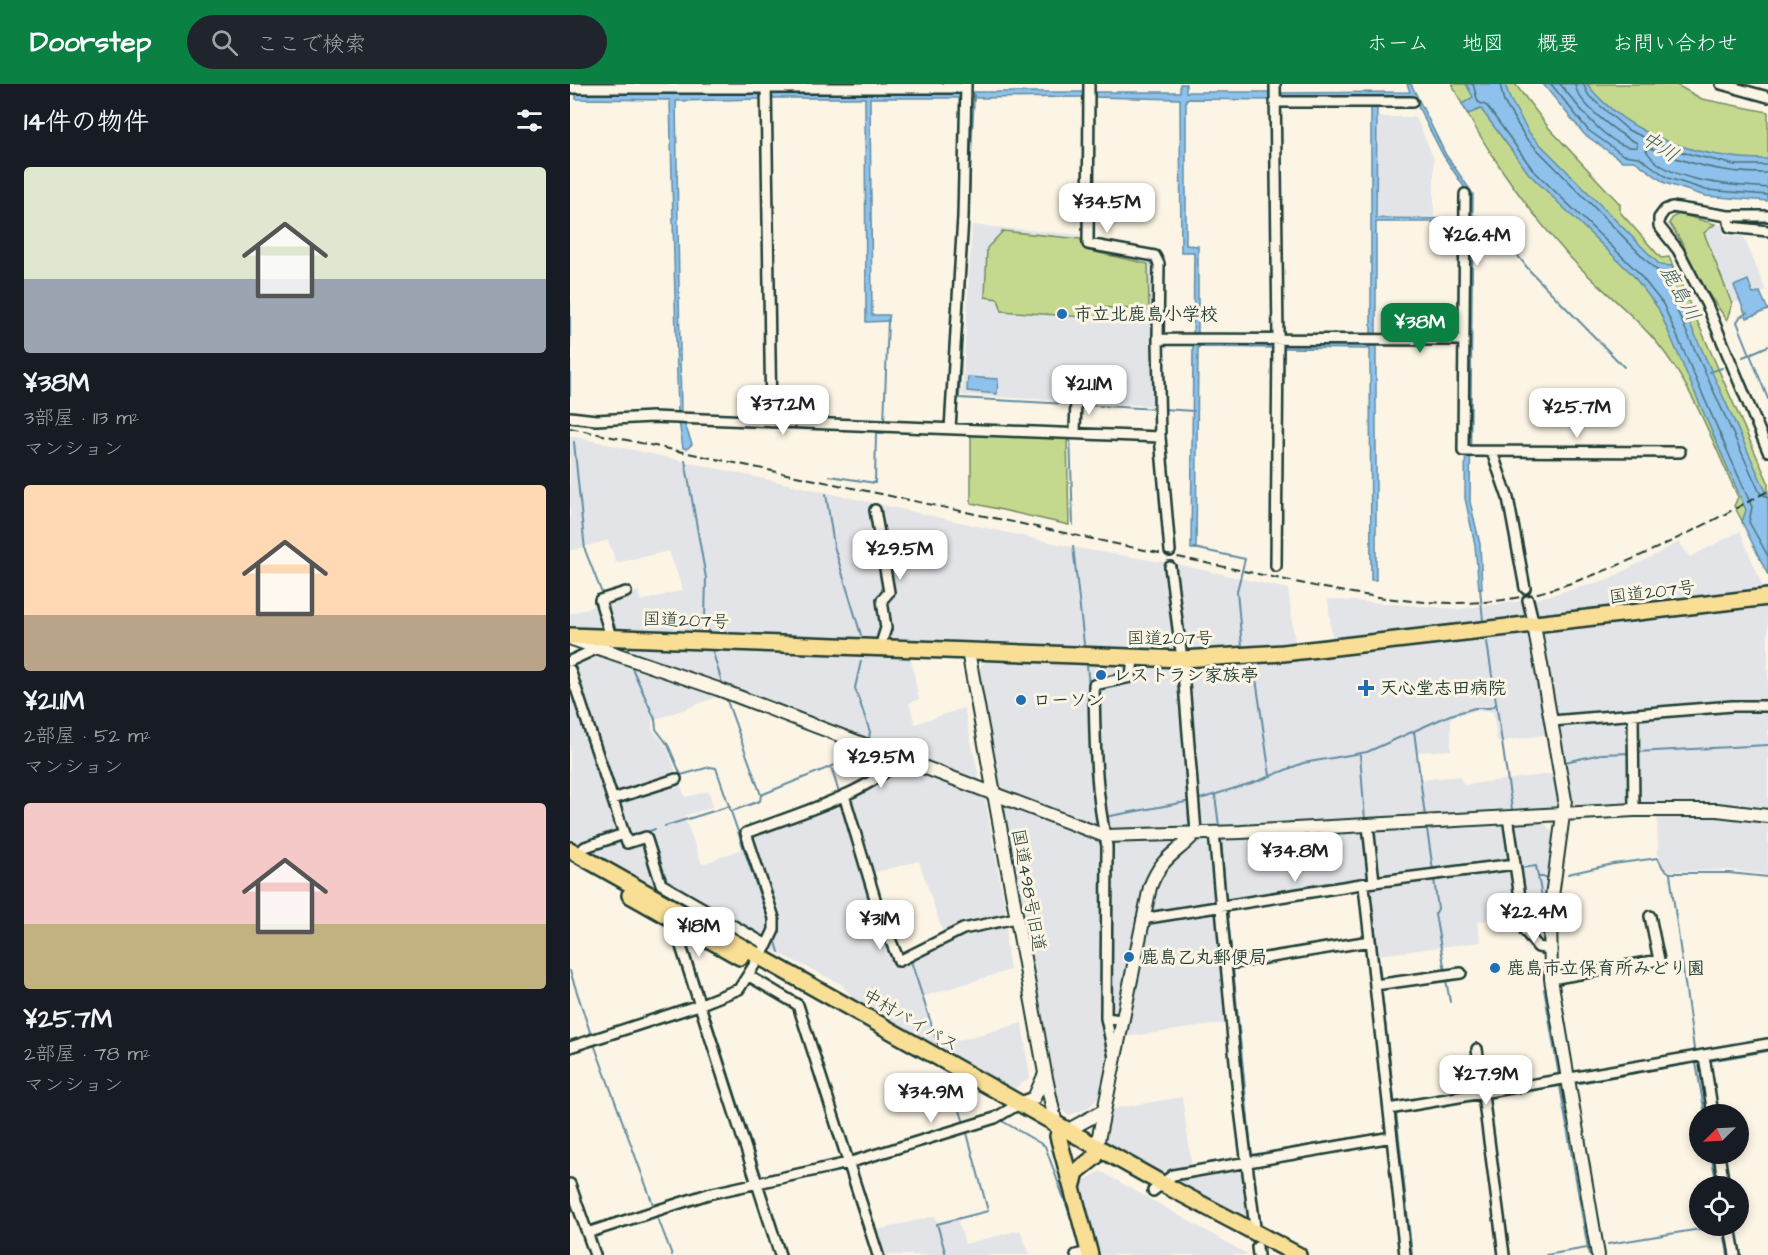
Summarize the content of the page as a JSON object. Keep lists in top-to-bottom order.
{
  "streets": {
    "highway": ["国道207号", "中村バイパス"],
    "street": ["国道498号旧道"]
  },
  "crossings": [
    ["国道207号", "国道498号旧道"],
    ["国道498号旧道", "中村バイパス"]
  ],
  "water": ["中川", "鹿島川"],
  "places": {
    "other": [
      "市立北鹿島小学校",
      "レストラン家族亭",
      "ローソン",
      "鹿島乙丸郵便局",
      "鹿島市立保育所みどり園"
    ],
    "health": ["天心堂志田病院"]
  },
  "north": "bottom left",
  "page": {
    "header": "Doorstep",
    "search": "ここで検索",
    "nav": [
      "ホーム",
      "地図",
      "概要",
      "お問い合わせ"
    ],
    "heading": "14件の物件",
    "list": [
      {
        "name": "¥38M",
        "note": "3部屋 · 113 m² · マンション"
      },
      {
        "name": "¥21.1M",
        "note": "2部屋 · 52 m² · マンション"
      },
      {
        "name": "¥25.7M",
        "note": "2部屋 · 78 m² · マンション"
      }
    ],
    "price": [
      "¥34.5M",
      "¥26.4M",
      "¥38M",
      "¥21.1M",
      "¥37.2M",
      "¥25.7M",
      "¥29.5M",
      "¥29.5M",
      "¥34.8M",
      "¥22.4M",
      "¥31M",
      "¥18M",
      "¥27.9M",
      "¥34.9M"
    ]
  }
}
